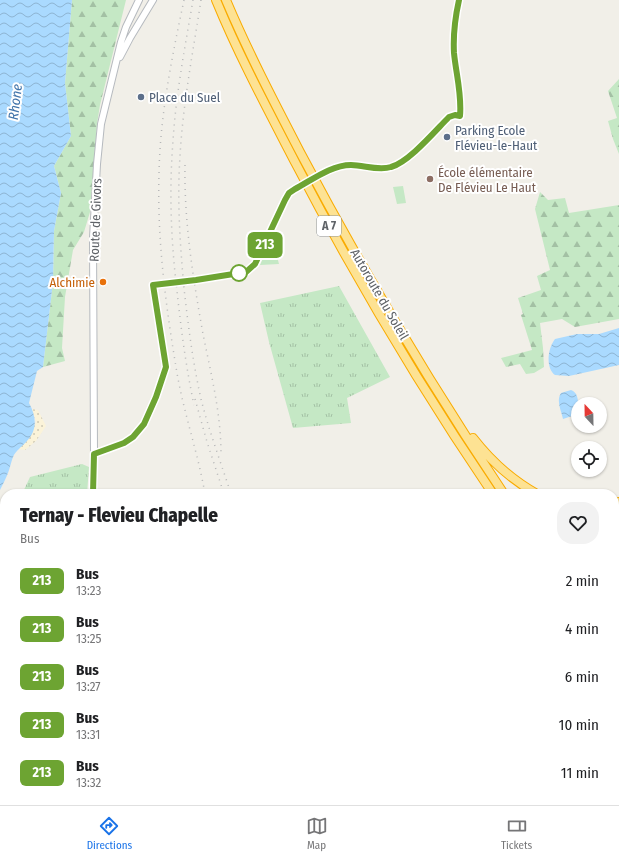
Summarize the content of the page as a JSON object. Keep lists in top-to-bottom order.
{
  "streets": {
    "highway": ["A 7", "Autoroute du Soleil"],
    "main road": ["Route de Givors"]
  },
  "water": ["Rhone"],
  "places": [
    "Place du Suel",
    "Parking Ecole Flévieu-le-Haut",
    "École élémentaire De Flévieu Le Haut",
    "Alchimie"
  ],
  "lines": ["bus line 213"],
  "north": "top",
  "page": {
    "on_map": "213",
    "heading": ["Ternay - Flevieu Chapelle", "Bus"],
    "list": [
      {
        "mark": "213",
        "name": "Bus",
        "note": "13:23",
        "value": "2 min"
      },
      {
        "mark": "213",
        "name": "Bus",
        "note": "13:25",
        "value": "4 min"
      },
      {
        "mark": "213",
        "name": "Bus",
        "note": "13:27",
        "value": "6 min"
      },
      {
        "mark": "213",
        "name": "Bus",
        "note": "13:31",
        "value": "10 min"
      },
      {
        "mark": "213",
        "name": "Bus",
        "note": "13:32",
        "value": "11 min"
      }
    ],
    "tabs": ["Directions", "Map", "Tickets"]
  }
}
